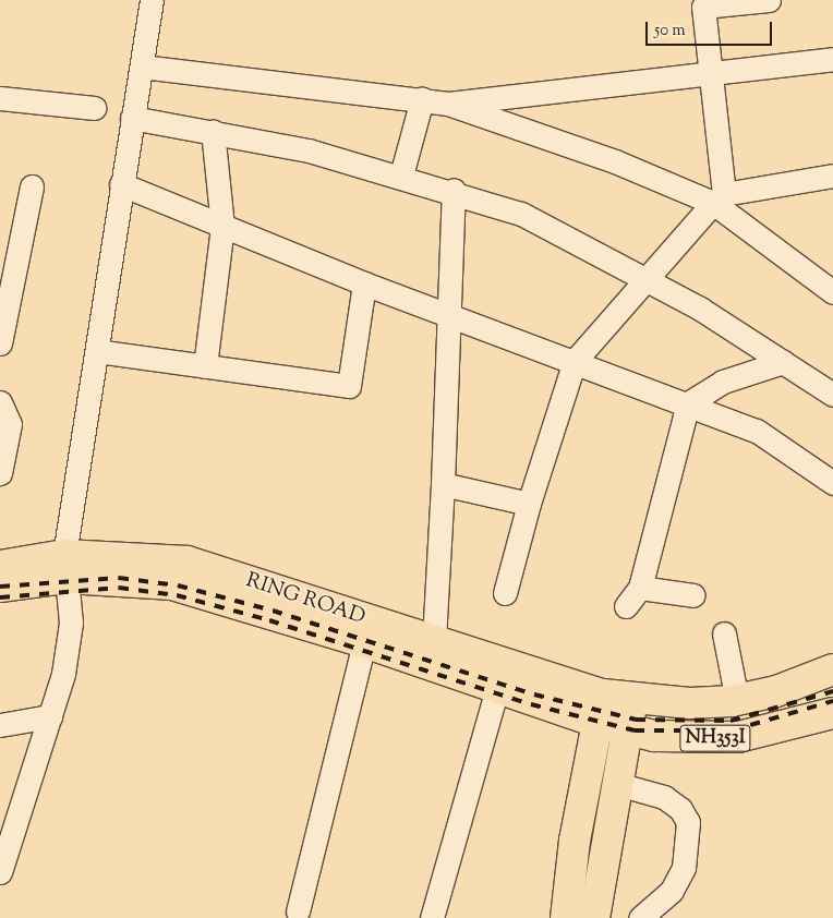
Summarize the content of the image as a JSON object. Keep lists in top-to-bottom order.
{
  "streets": {
    "main road": ["RING ROAD", "NH353I"]
  },
  "crossings": [
    ["RING ROAD", "NH353I"]
  ],
  "scale_bar": "50 m"
}
